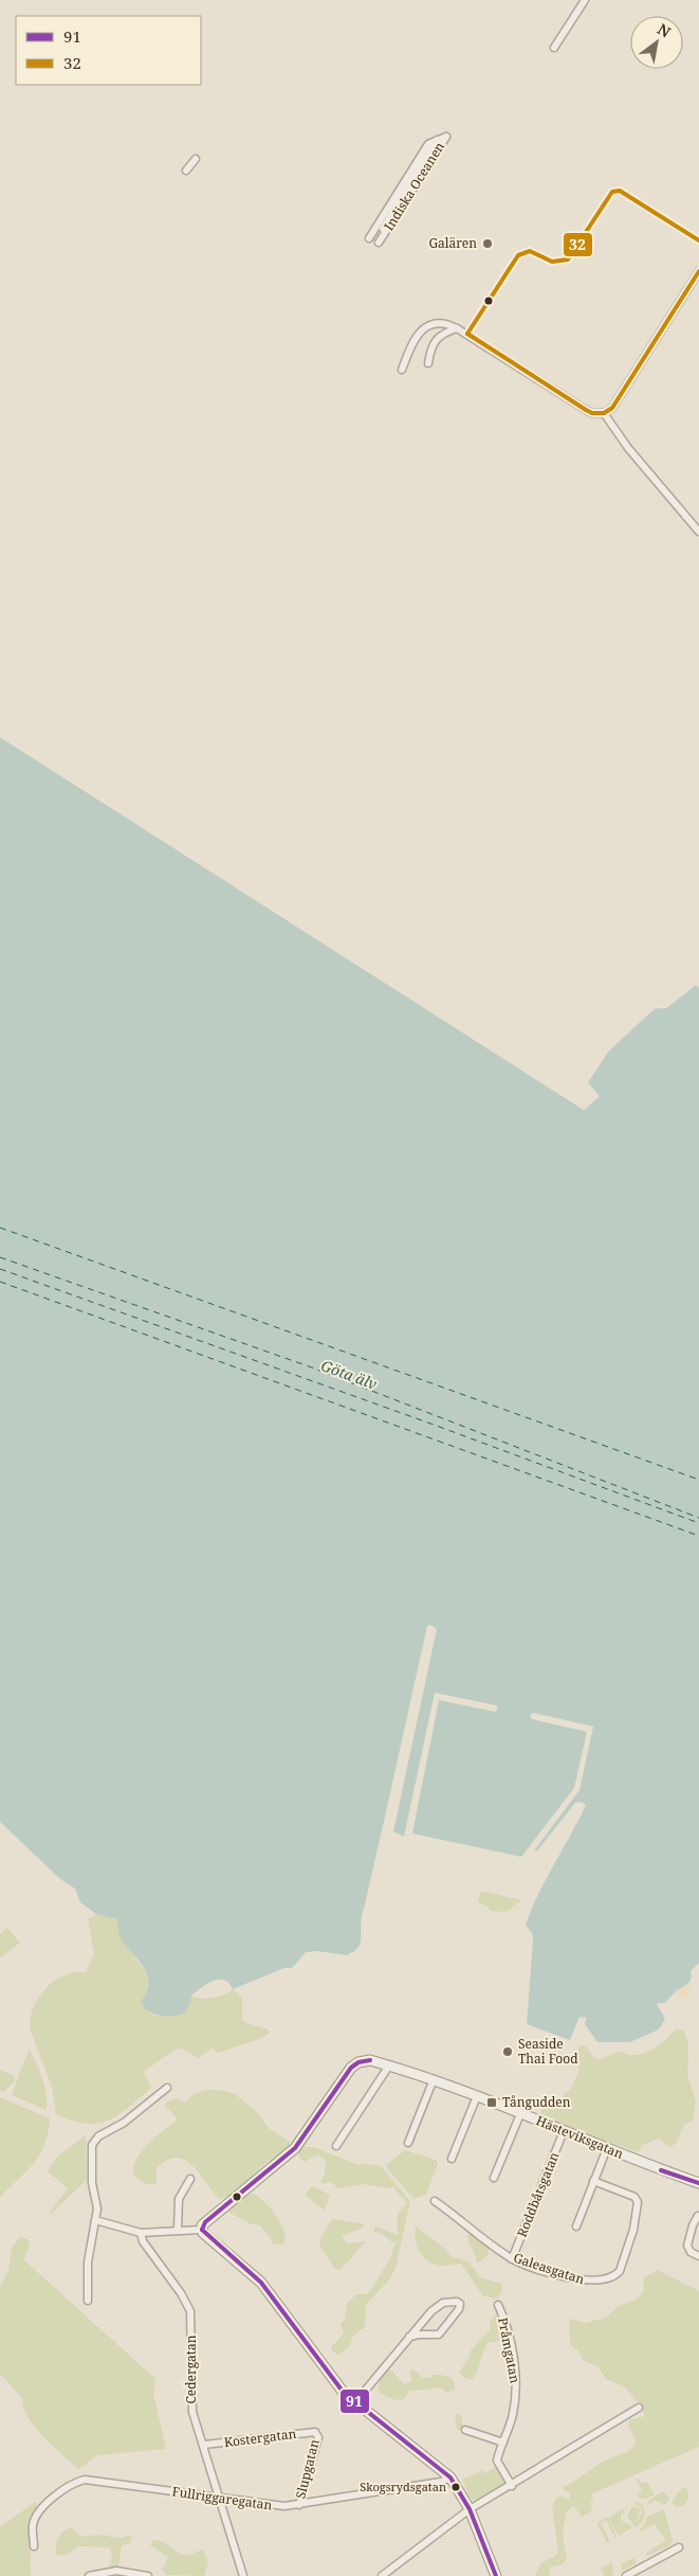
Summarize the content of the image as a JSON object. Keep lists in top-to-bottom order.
{
  "streets": {
    "street": [
      "Indiska Oceanen",
      "Hästeviksgatan",
      "Roddbåtsgatan",
      "Galeasgatan",
      "Pråmgatan",
      "Cedergatan",
      "Kostergatan",
      "Slupgatan",
      "Fullriggaregatan"
    ]
  },
  "crossings": [
    ["Hästeviksgatan", "Roddbåtsgatan"],
    ["Roddbåtsgatan", "Galeasgatan"],
    ["Cedergatan", "Kostergatan"],
    ["Cedergatan", "Fullriggaregatan"],
    ["Kostergatan", "Slupgatan"],
    ["Slupgatan", "Fullriggaregatan"]
  ],
  "water": ["Göta älv"],
  "places": {
    "other": ["Galären", "Seaside Thai Food", "Skogsrydsgatan"],
    "transit": ["Tångudden"]
  },
  "lines": ["transit line 32", "transit line 91"],
  "legend": ["91", "32"],
  "north": "top right"
}
